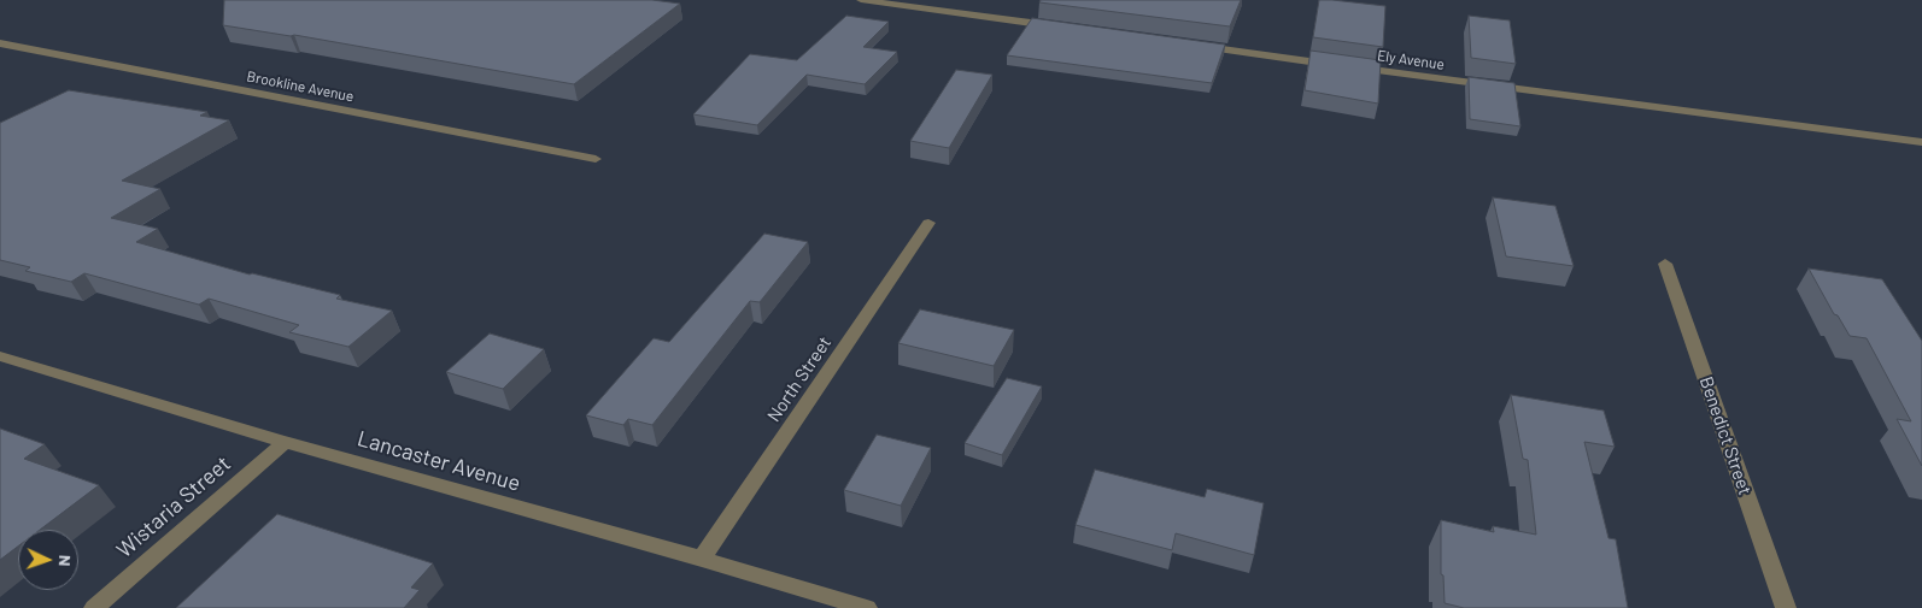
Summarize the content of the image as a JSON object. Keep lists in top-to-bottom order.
{
  "streets": {
    "street": [
      "Ely Avenue",
      "Brookline Avenue",
      "North Street",
      "Benedict Street",
      "Lancaster Avenue",
      "Wistaria Street"
    ]
  },
  "crossings": [
    ["North Street", "Lancaster Avenue"],
    ["Lancaster Avenue", "Wistaria Street"]
  ],
  "north": "right"
}
